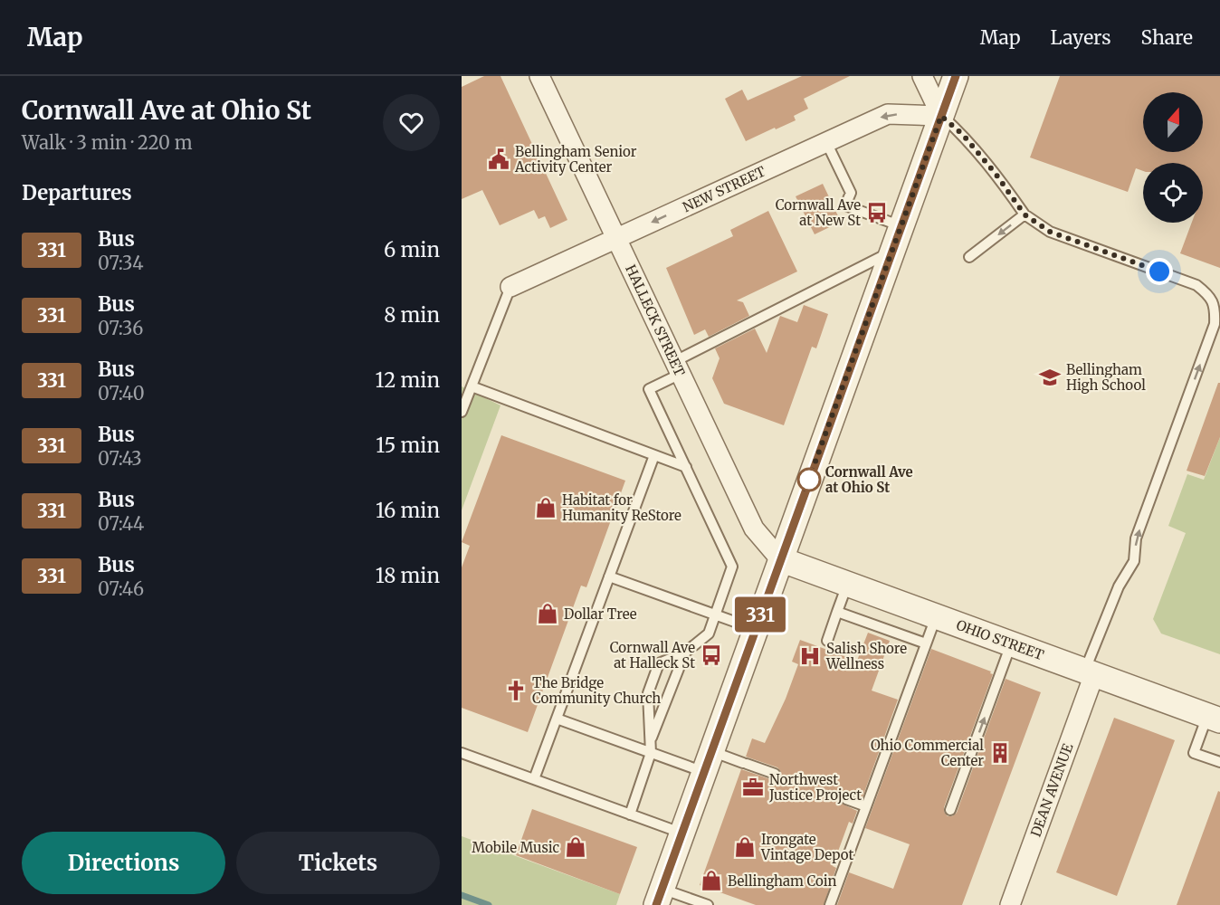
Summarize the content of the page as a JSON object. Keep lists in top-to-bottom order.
{
  "streets": {
    "street": [
      "NEW STREET",
      "HALLECK STREET",
      "OHIO STREET",
      "DEAN AVENUE"
    ]
  },
  "crossings": [
    ["NEW STREET", "HALLECK STREET"],
    ["HALLECK STREET", "OHIO STREET"],
    ["OHIO STREET", "DEAN AVENUE"]
  ],
  "one_way": ["NEW STREET"],
  "places": {
    "public building": ["Bellingham Senior Activity Center"],
    "bus stop": ["Cornwall Ave at New St", "Cornwall Ave at Halleck St"],
    "school or university": ["Bellingham High School"],
    "other": ["Cornwall Ave at Ohio St"],
    "shop": [
      "Habitat for Humanity ReStore",
      "Dollar Tree",
      "Mobile Music",
      "Irongate Vintage Depot",
      "Bellingham Coin"
    ],
    "hospital": ["Salish Shore Wellness"],
    "church": ["The Bridge Community Church"],
    "building": ["Ohio Commercial Center"],
    "office": ["Northwest Justice Project"]
  },
  "lines": ["bus line 331"],
  "north": "top",
  "page": {
    "header": "Map",
    "nav": ["Map", "Layers", "Share"],
    "heading": [
      ["Cornwall Ave at Ohio St", "Walk · 3 min · 220 m"],
      "Departures"
    ],
    "on_map": "331",
    "list": [
      {
        "mark": "331",
        "name": "Bus",
        "note": "07:34",
        "value": "6 min"
      },
      {
        "mark": "331",
        "name": "Bus",
        "note": "07:36",
        "value": "8 min"
      },
      {
        "mark": "331",
        "name": "Bus",
        "note": "07:40",
        "value": "12 min"
      },
      {
        "mark": "331",
        "name": "Bus",
        "note": "07:43",
        "value": "15 min"
      },
      {
        "mark": "331",
        "name": "Bus",
        "note": "07:44",
        "value": "16 min"
      },
      {
        "mark": "331",
        "name": "Bus",
        "note": "07:46",
        "value": "18 min"
      }
    ],
    "buttons": ["Directions", "Tickets"]
  }
}
